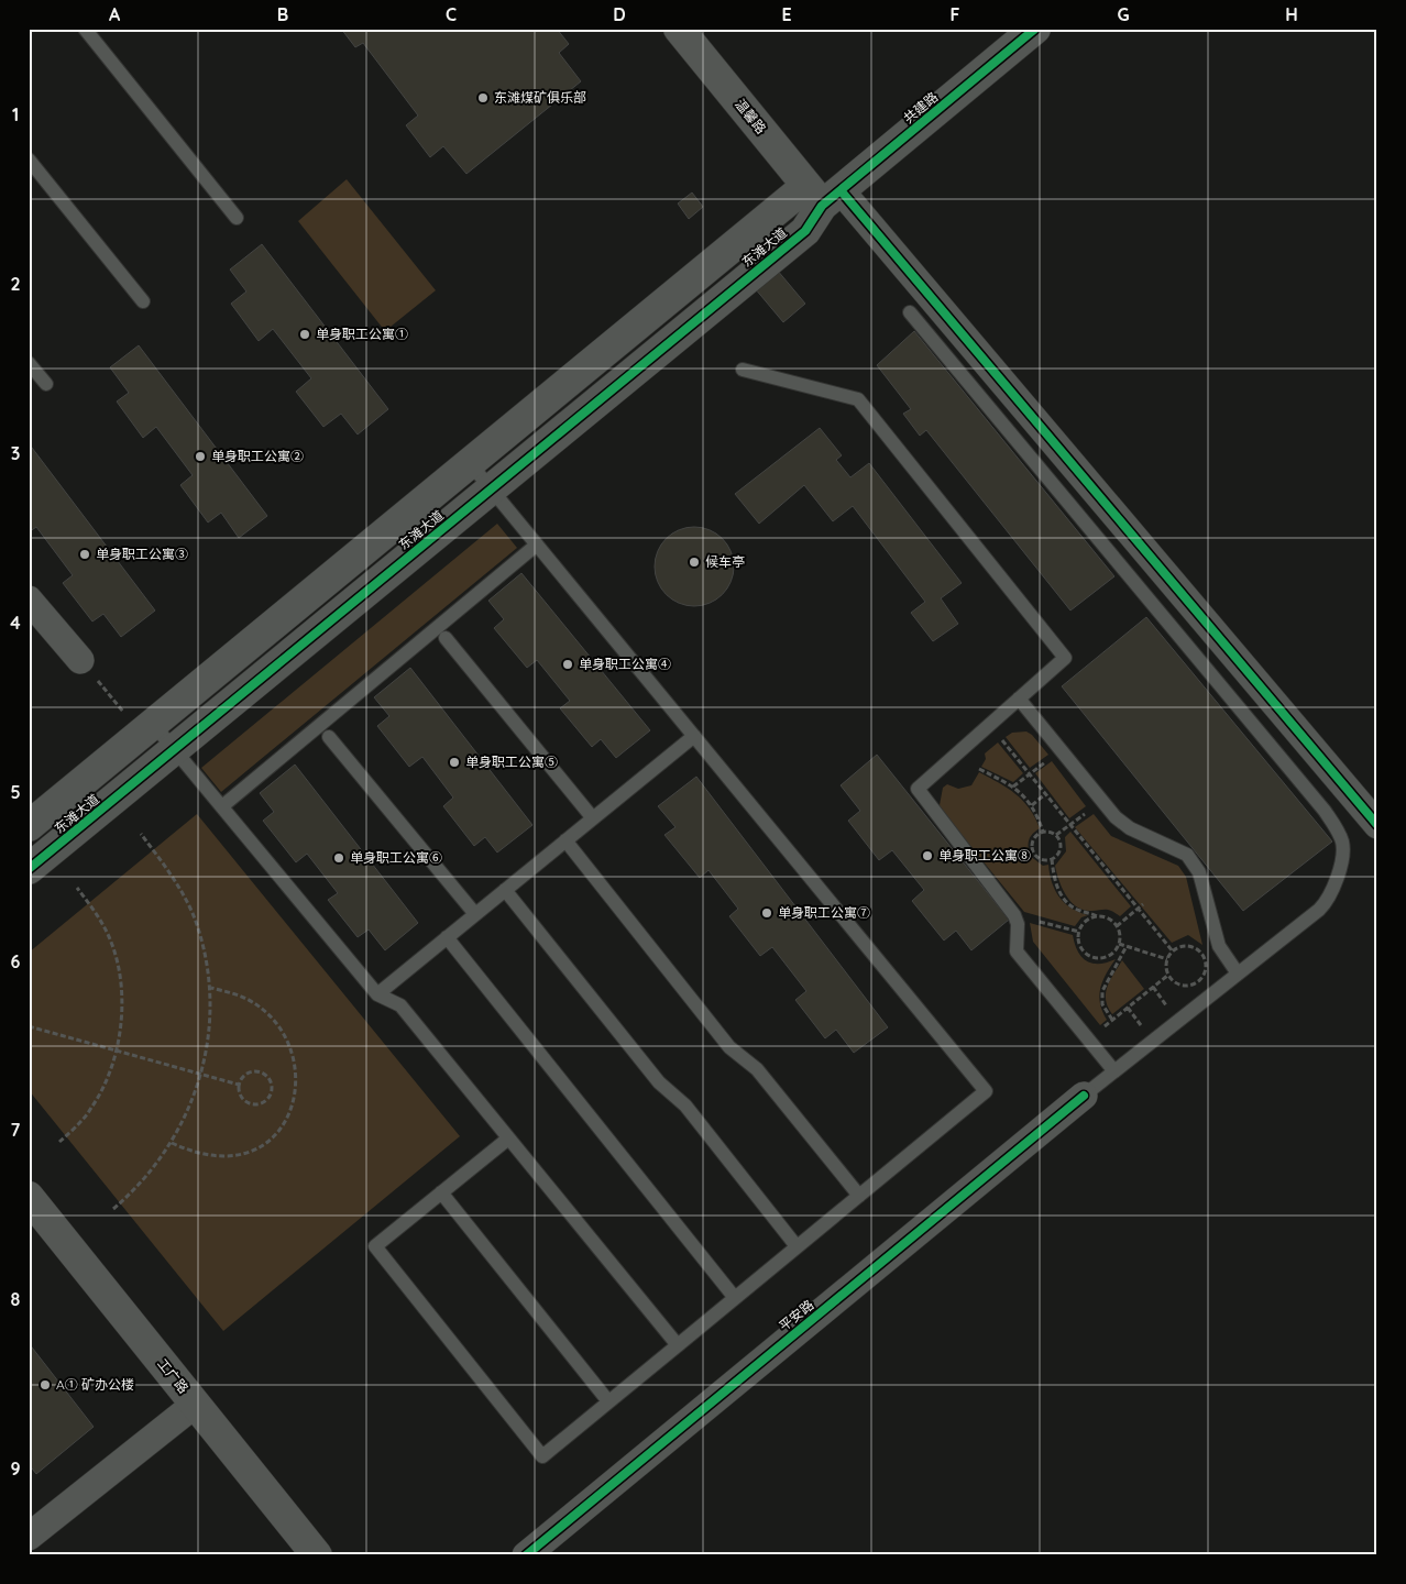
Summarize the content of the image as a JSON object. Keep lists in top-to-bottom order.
{
  "streets": {
    "street": [
      "共建路",
      "温馨路",
      "东滩大道",
      "平安路",
      "工广路"
    ]
  },
  "crossings": [
    ["共建路", "温馨路"],
    ["共建路", "东滩大道"],
    ["温馨路", "东滩大道"]
  ],
  "places": [
    "东滩煤矿俱乐部",
    "单身职工公寓①",
    "单身职工公寓②",
    "单身职工公寓③",
    "候车亭",
    "单身职工公寓④",
    "单身职工公寓⑤",
    "单身职工公寓⑧",
    "单身职工公寓⑥",
    "单身职工公寓⑦",
    "A① 矿办公楼"
  ],
  "grid": {
    "columns": [
      "A",
      "B",
      "C",
      "D",
      "E",
      "F",
      "G",
      "H"
    ],
    "rows": [
      "1",
      "2",
      "3",
      "4",
      "5",
      "6",
      "7",
      "8",
      "9"
    ]
  }
}
